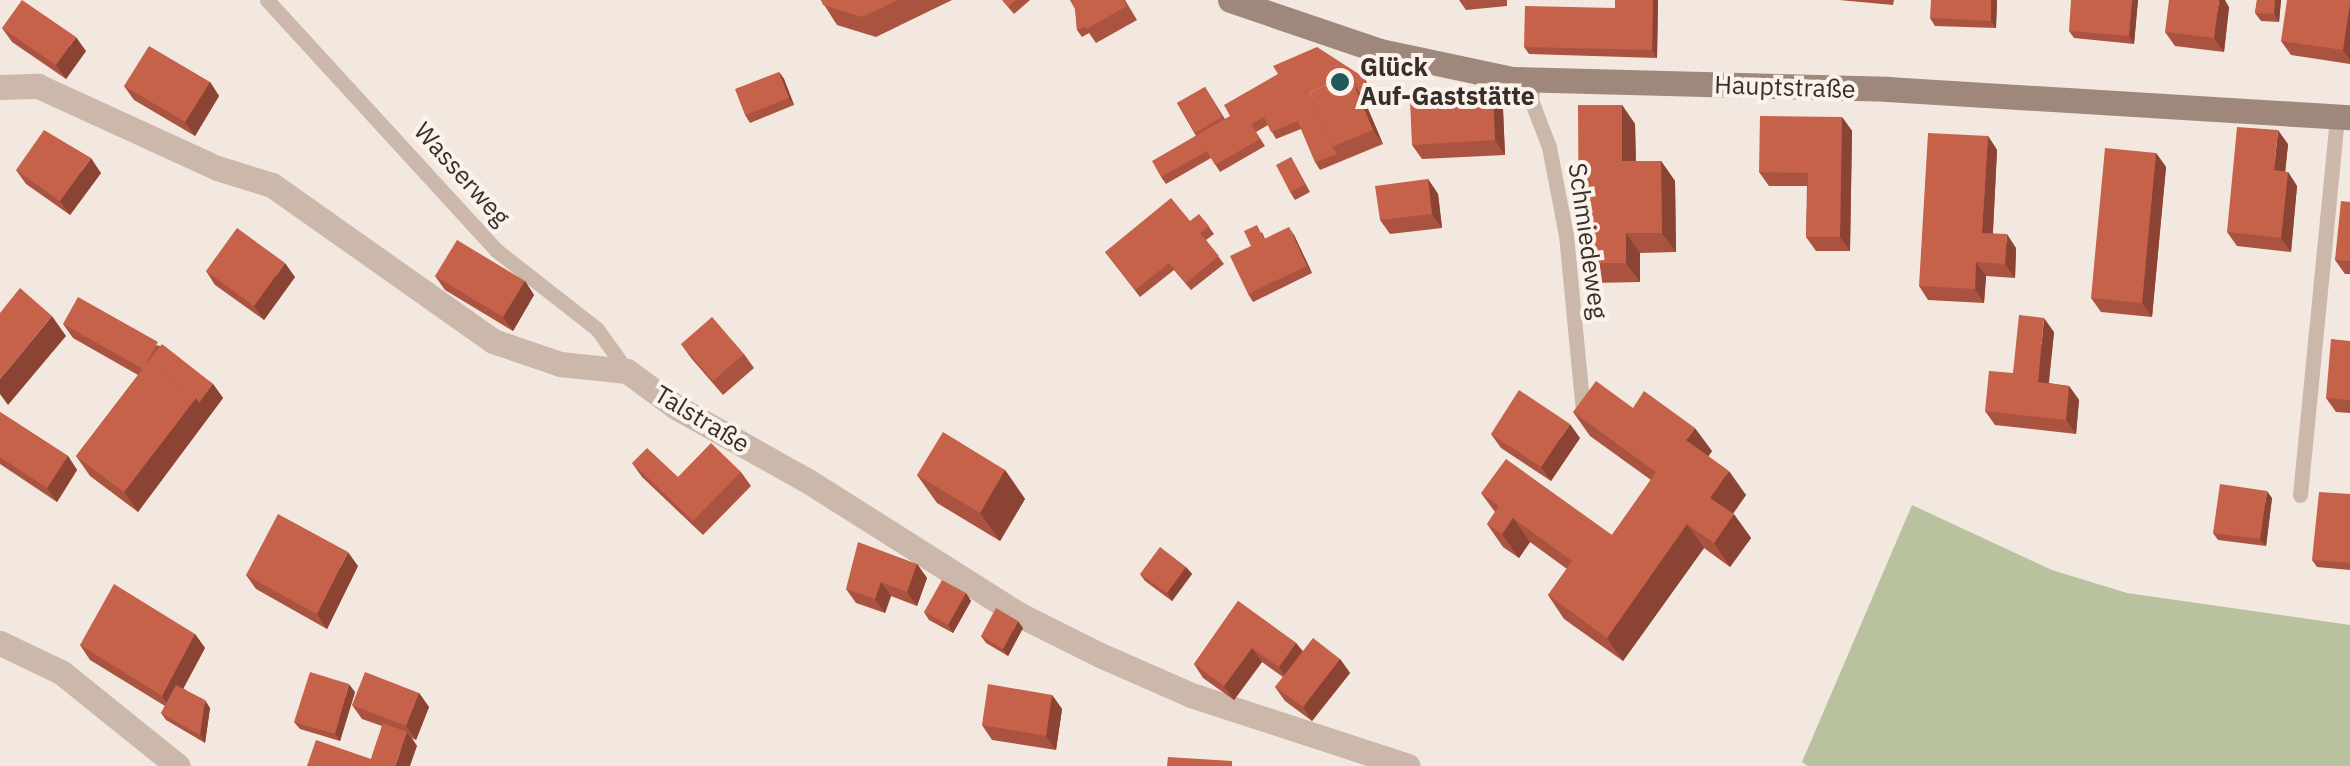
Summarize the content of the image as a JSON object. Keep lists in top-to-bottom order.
{
  "streets": {
    "street": ["Hauptstraße", "Talstraße"],
    "lane": ["Wasserweg", "Schmiedeweg"]
  },
  "crossings": [
    ["Hauptstraße", "Schmiedeweg"],
    ["Wasserweg", "Talstraße"]
  ],
  "places": ["Glück Auf-Gaststätte"]
}
